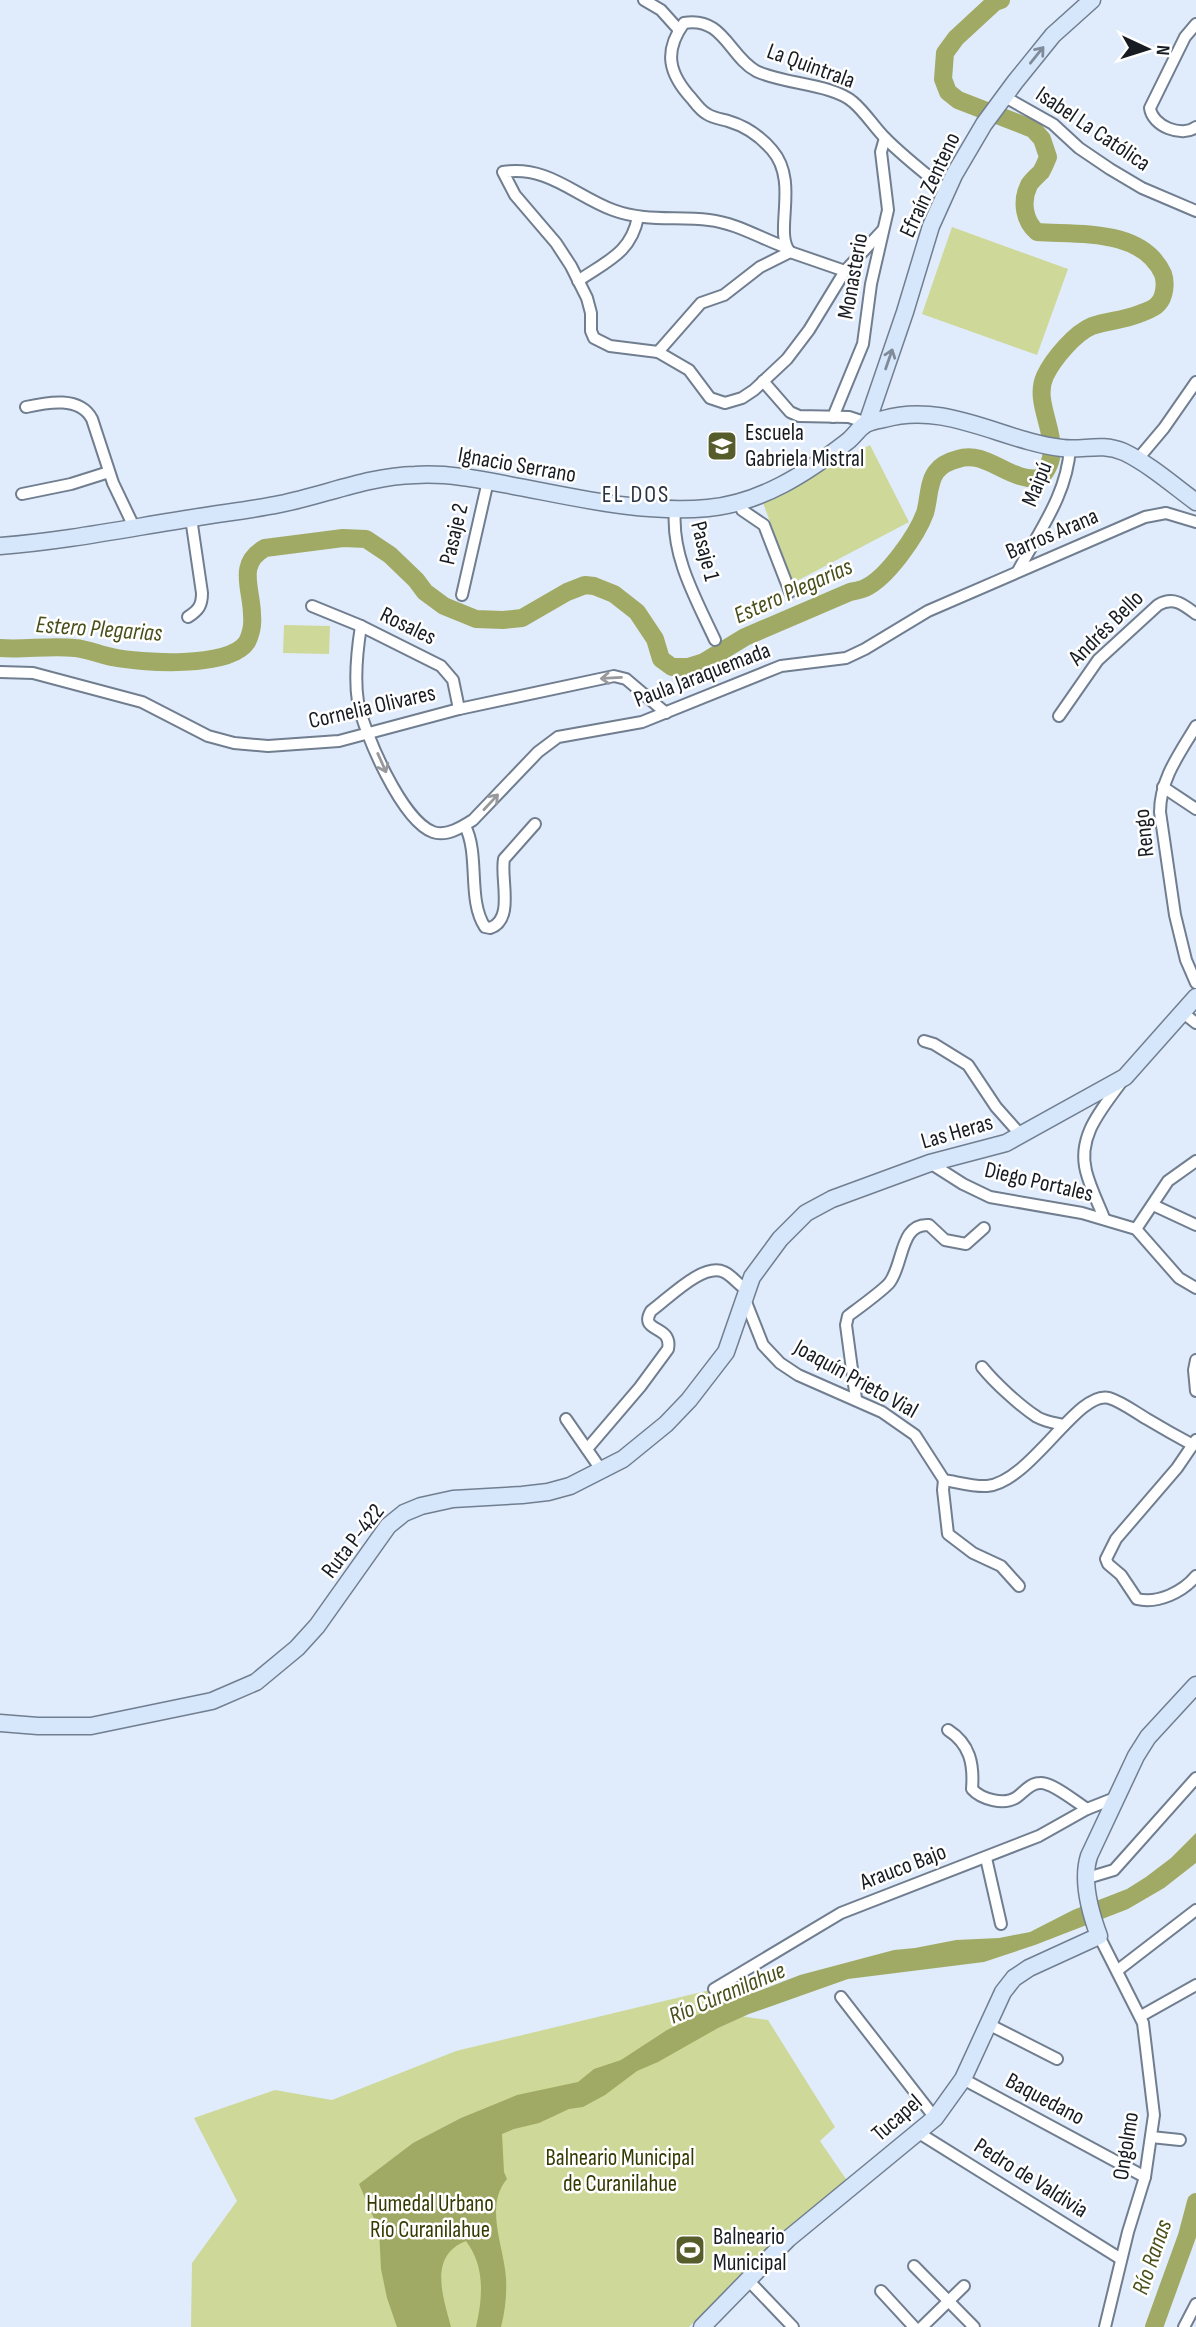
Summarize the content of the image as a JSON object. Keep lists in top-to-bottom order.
{
  "streets": {
    "street": [
      "La Quintrala",
      "Isabel La Católica",
      "Efraín Zenteno",
      "Monasterio",
      "Ignacio Serrano",
      "Maipú",
      "Pasaje 2",
      "Barros Arana",
      "Pasaje 1",
      "Rosales",
      "Andrés Bello",
      "Paula Jaraquemada",
      "Cornelia Olivares",
      "Rengo",
      "Las Heras",
      "Diego Portales",
      "Joaquín Prieto Vial",
      "Ruta P-422",
      "Arauco Bajo",
      "Baquedano",
      "Tucapel",
      "Ongolmo",
      "Pedro de Valdivia"
    ]
  },
  "crossings": [
    ["La Quintrala", "Efraín Zenteno"],
    ["La Quintrala", "Monasterio"],
    ["Isabel La Católica", "Efraín Zenteno"],
    ["Efraín Zenteno", "Ignacio Serrano"],
    ["Ignacio Serrano", "Maipú"],
    ["Ignacio Serrano", "Pasaje 2"],
    ["Ignacio Serrano", "Pasaje 1"],
    ["Maipú", "Barros Arana"],
    ["Barros Arana", "Paula Jaraquemada"],
    ["Rosales", "Cornelia Olivares"],
    ["Paula Jaraquemada", "Cornelia Olivares"],
    ["Las Heras", "Diego Portales"],
    ["Las Heras", "Joaquín Prieto Vial"],
    ["Las Heras", "Ruta P-422"],
    ["Joaquín Prieto Vial", "Ruta P-422"],
    ["Baquedano", "Tucapel"],
    ["Baquedano", "Ongolmo"],
    ["Tucapel", "Ongolmo"],
    ["Tucapel", "Pedro de Valdivia"],
    ["Ongolmo", "Pedro de Valdivia"]
  ],
  "one_way": ["Paula Jaraquemada"],
  "districts": ["EL DOS"],
  "water": ["Estero Plegarias", "Río Curanilahue", "Río Ranas"],
  "parks": ["Balneario Municipal de Curanilahue", "Humedal Urbano Río Curanilahue"],
  "places": {
    "school or university": ["Escuela Gabriela Mistral"],
    "sports": ["Balneario Municipal"]
  },
  "north": "right"
}
